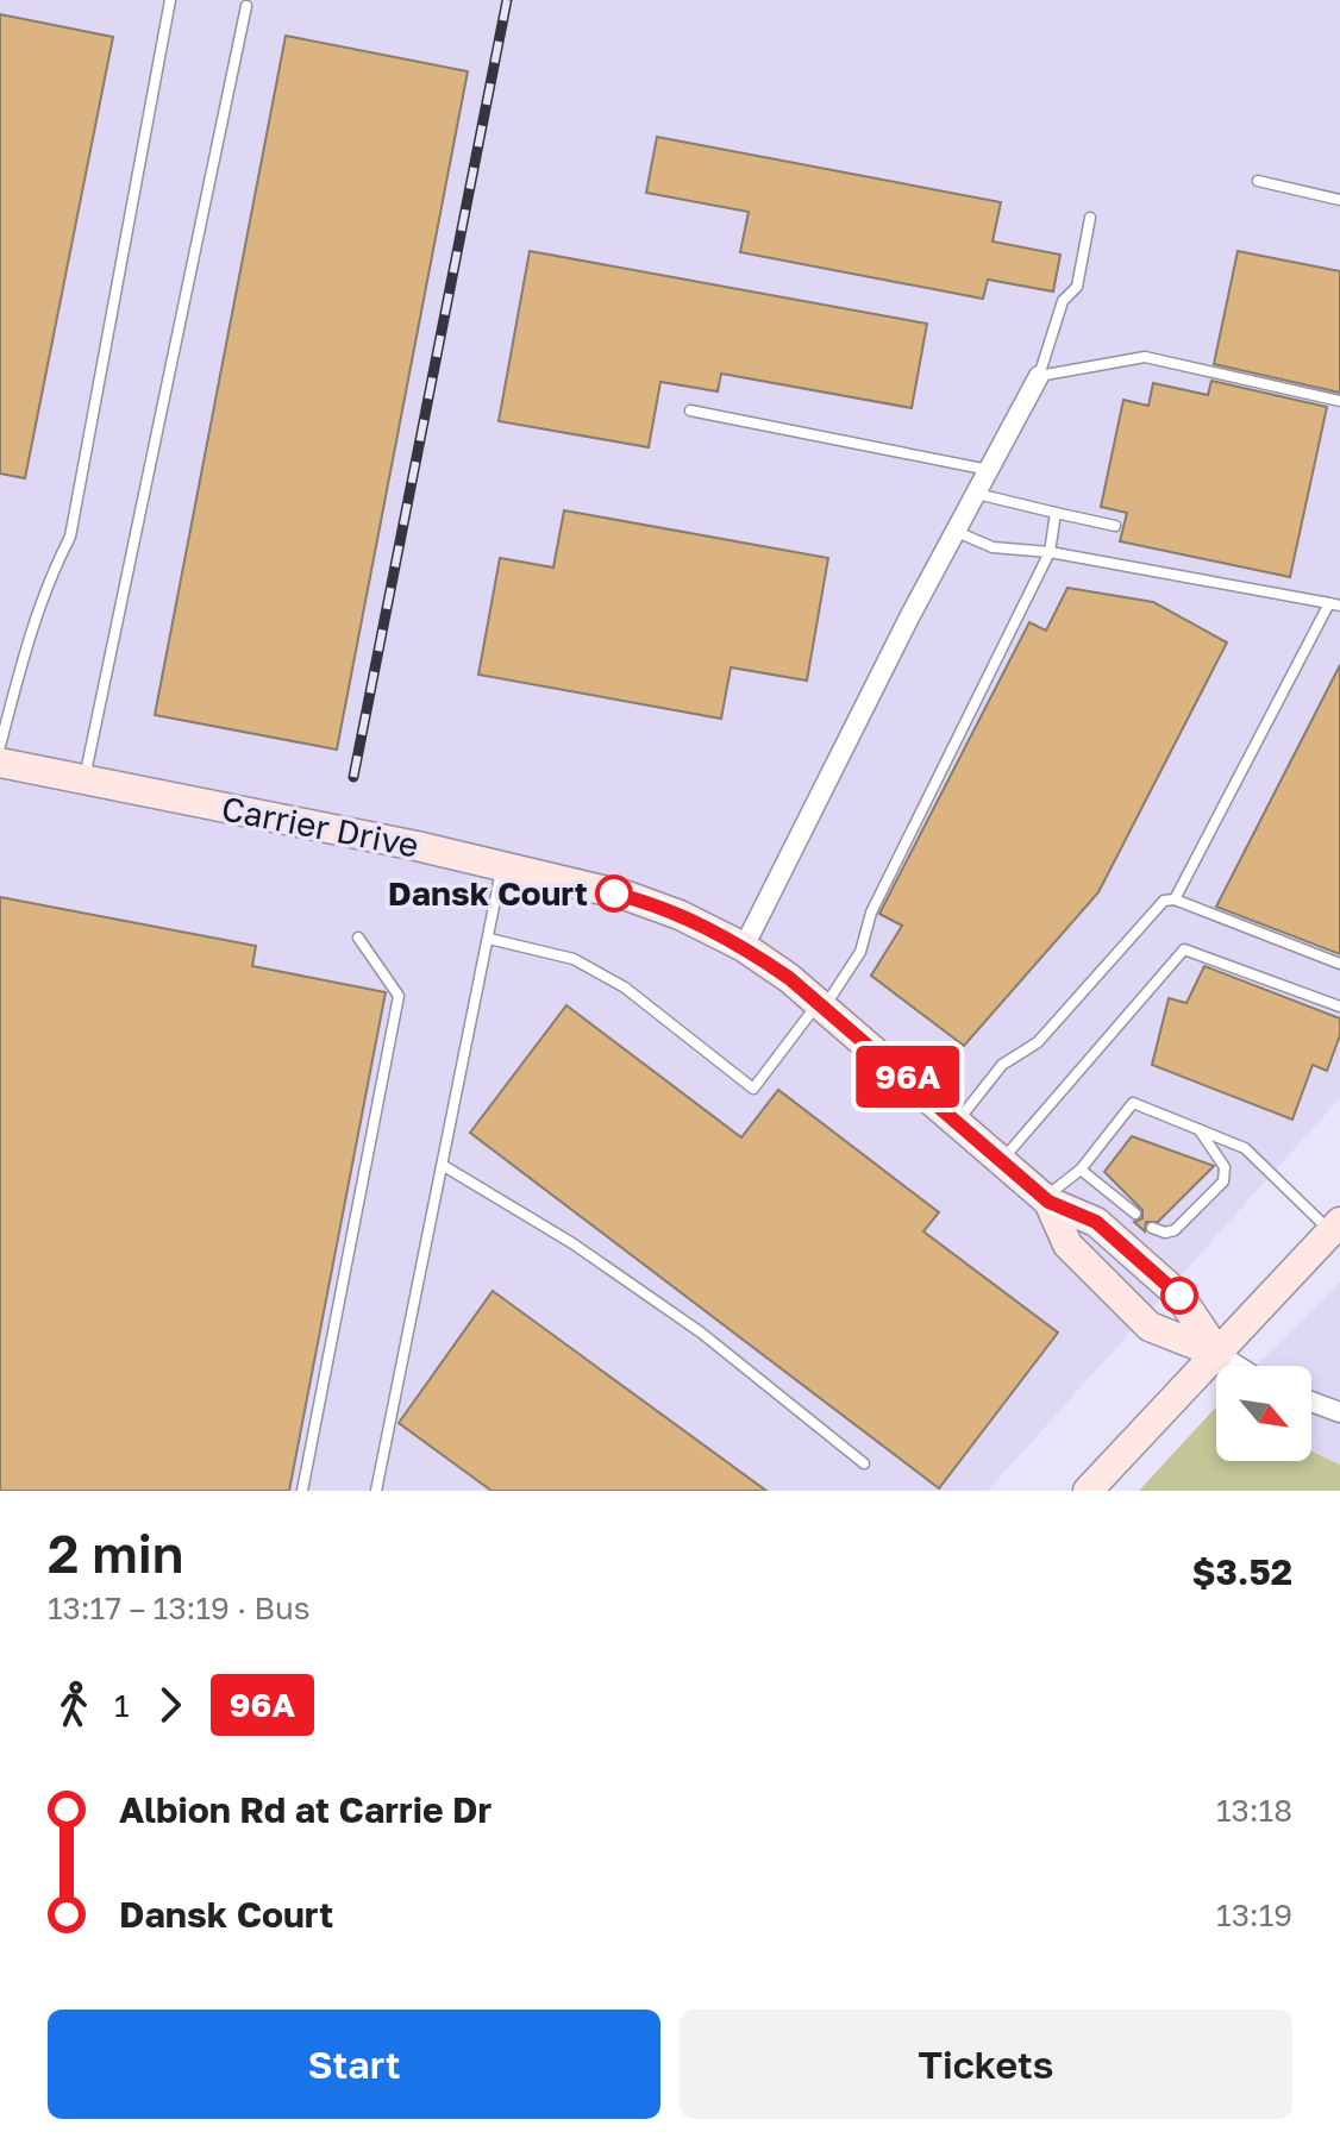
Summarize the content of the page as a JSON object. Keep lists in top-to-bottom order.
{
  "streets": {
    "street": ["Carrier Drive"]
  },
  "places": ["Dansk Court"],
  "lines": ["bus line 96A"],
  "north": "bottom right",
  "page": {
    "on_map": "96A",
    "heading": ["2 min", "13:17 – 13:19 · Bus", "$3.52"],
    "legs": ["1", "96A"],
    "list": [
      {
        "name": "Albion Rd at Carrie Dr",
        "value": "13:18"
      },
      {
        "name": "Dansk Court",
        "value": "13:19"
      }
    ],
    "buttons": ["Start", "Tickets"]
  }
}
